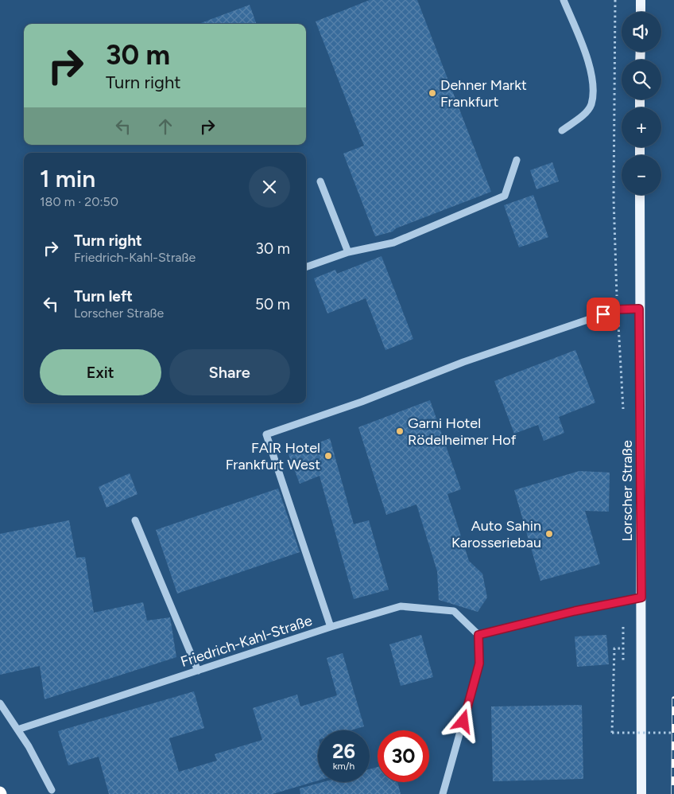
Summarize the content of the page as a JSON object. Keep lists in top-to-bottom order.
{
  "streets": {
    "main road": ["Lorscher Straße"],
    "street": ["Friedrich-Kahl-Straße"]
  },
  "places": [
    "Dehner Markt Frankfurt",
    "Garni Hotel Rödelheimer Hof",
    "FAIR Hotel Frankfurt West",
    "Auto Sahin Karosseriebau"
  ],
  "page": {
    "map_buttons": ["+", "−"],
    "turn": ["30 m", "Turn right"],
    "heading": ["1 min", "180 m · 20:50"],
    "list": [
      {
        "name": "Turn right",
        "note": "Friedrich-Kahl-Straße",
        "value": "30 m"
      },
      {
        "name": "Turn left",
        "note": "Lorscher Straße",
        "value": "50 m"
      }
    ],
    "buttons": ["Exit", "Share"],
    "speed": "26 km/h",
    "limit": "30"
  }
}
